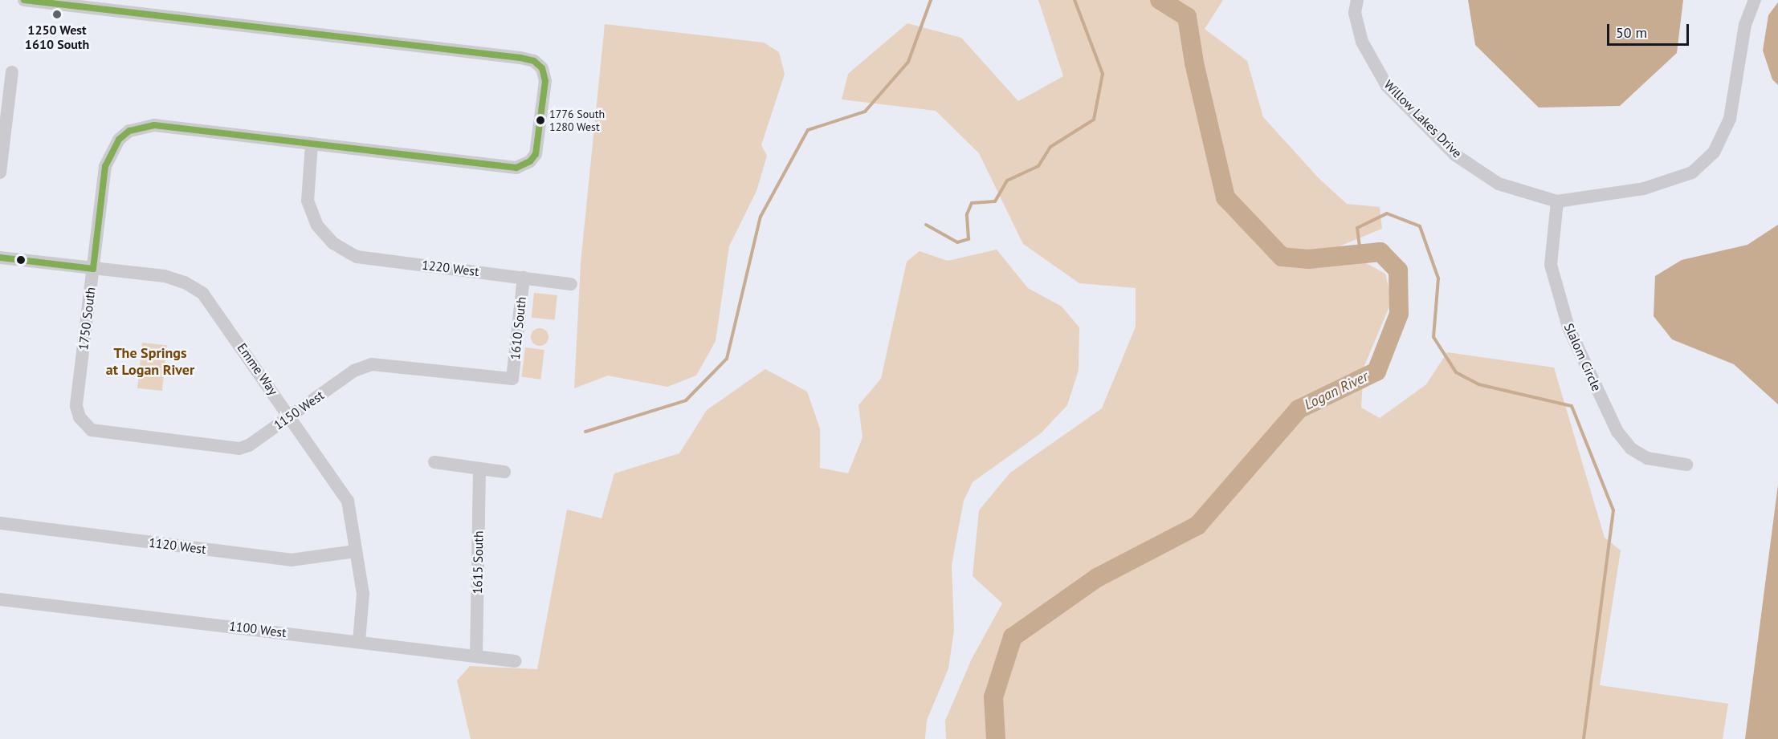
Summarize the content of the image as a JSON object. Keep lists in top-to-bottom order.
{
  "streets": {
    "street": [
      "Willow Lakes Drive",
      "1220 West",
      "1750 South",
      "1610 South",
      "Slalom Circle",
      "Emme Way",
      "1150 West",
      "1120 West",
      "1615 South",
      "1100 West"
    ]
  },
  "crossings": [
    ["Willow Lakes Drive", "Slalom Circle"],
    ["1220 West", "1750 South"],
    ["1220 West", "1610 South"],
    ["1750 South", "Emme Way"],
    ["1750 South", "1150 West"],
    ["1610 South", "1150 West"],
    ["Emme Way", "1150 West"],
    ["Emme Way", "1120 West"],
    ["Emme Way", "1100 West"],
    ["1615 South", "1100 West"]
  ],
  "districts": ["The Springs at Logan River"],
  "water": ["Logan River"],
  "places": ["1250 West 1610 South", "1776 South 1280 West"],
  "scale_bar": "50 m"
}
